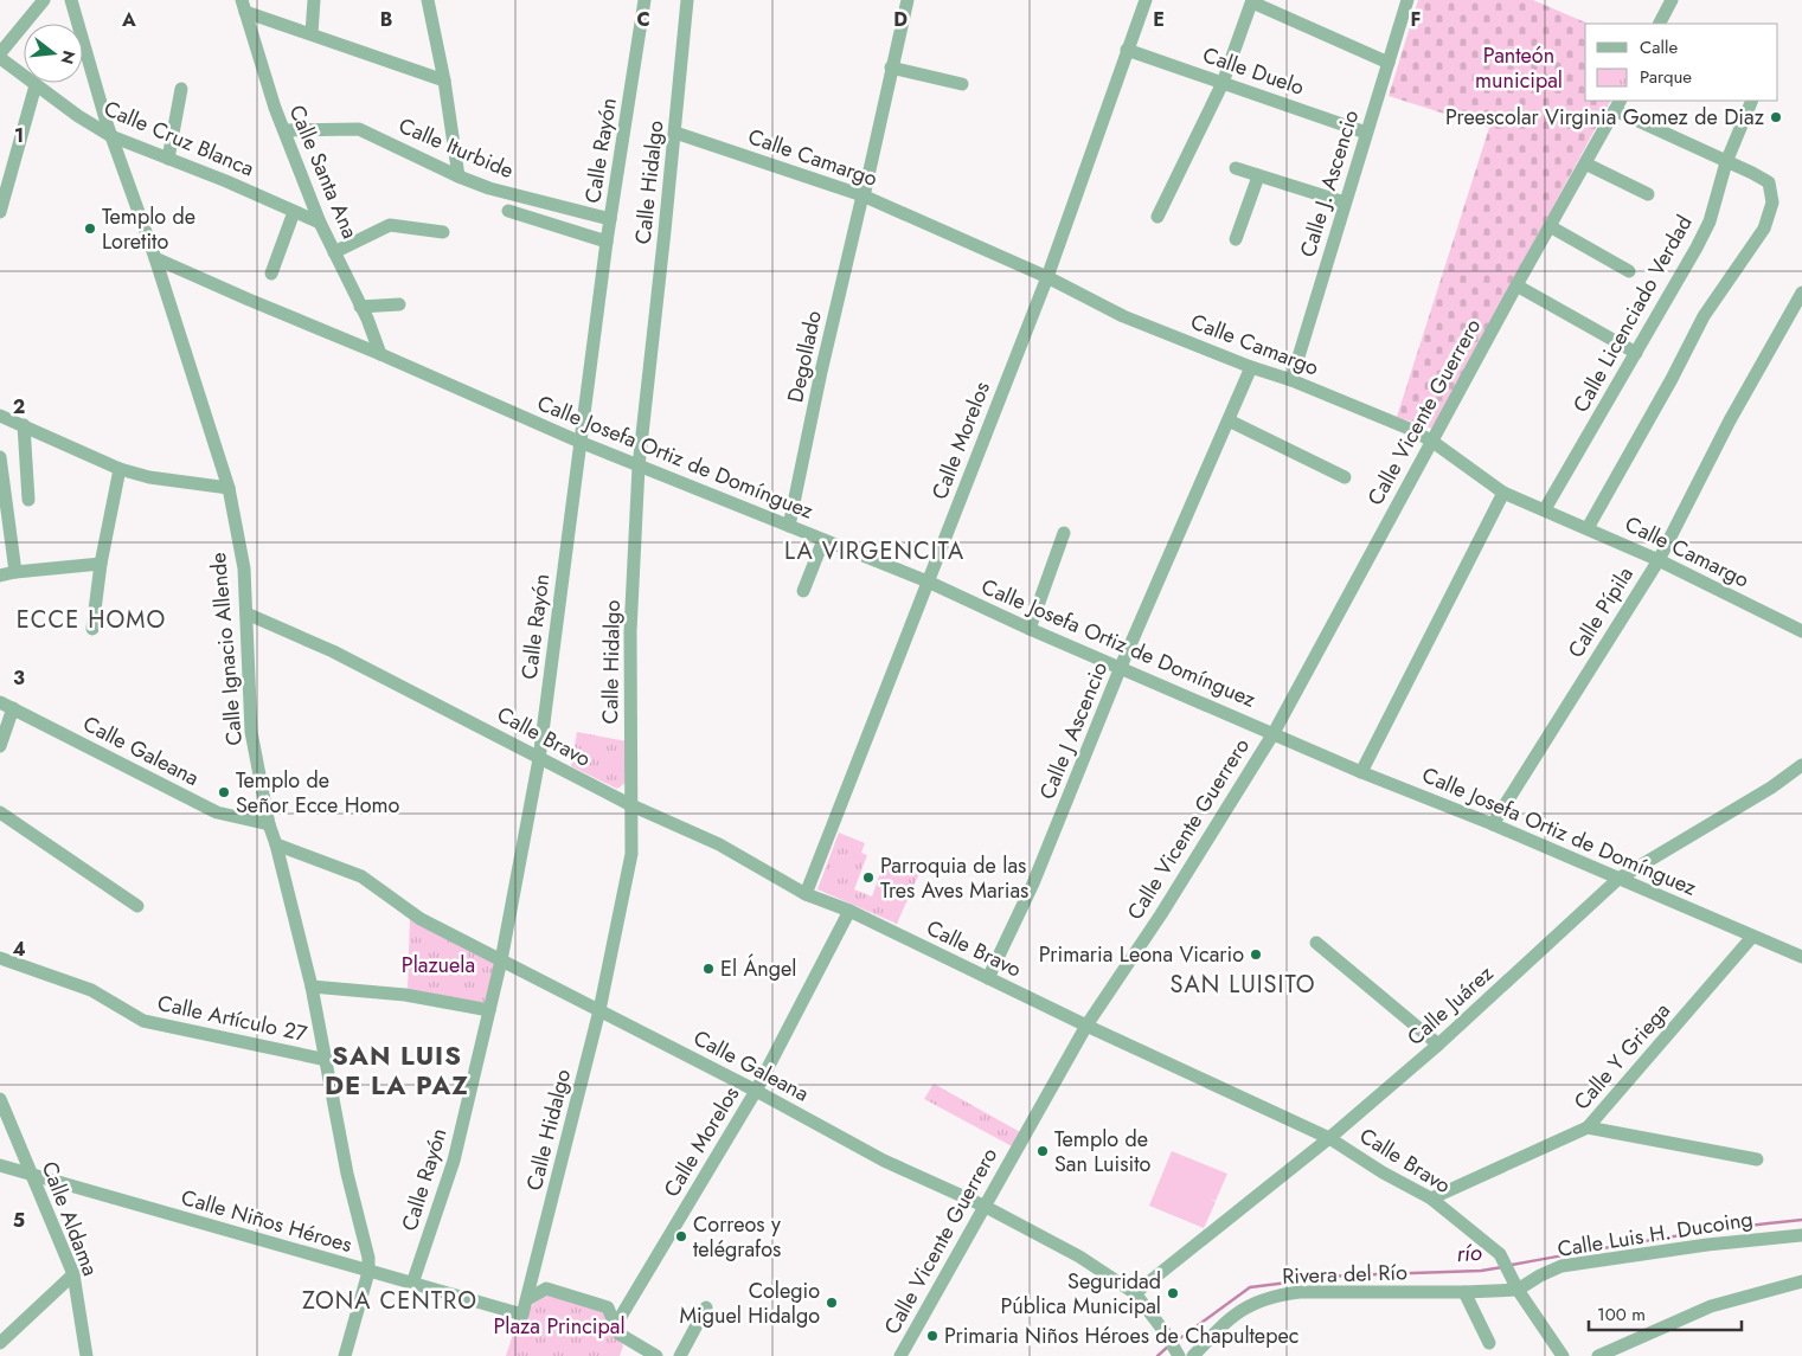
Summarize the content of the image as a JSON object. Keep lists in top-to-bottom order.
{
  "streets": {
    "street": [
      "Calle Duelo",
      "Calle Cruz Blanca",
      "Calle Iturbide",
      "Calle Rayón",
      "Calle Camargo",
      "Calle Santa Ana",
      "Calle Hidalgo",
      "Calle J. Ascencio",
      "Calle Licenciado Verdad",
      "Degollado",
      "Calle Vicente Guerrero",
      "Calle Morelos",
      "Calle Josefa Ortiz de Domínguez",
      "Calle Pípila",
      "Calle Ignacio Allende",
      "Calle J Ascencio",
      "Calle Bravo",
      "Calle Galeana",
      "Calle Juárez",
      "Calle Artículo 27",
      "Calle Y Griega",
      "Calle Aldama",
      "Calle Niños Héroes",
      "Calle Luis H. Ducoing",
      "Rivera del Río"
    ]
  },
  "crossings": [
    ["Calle Duelo", "Calle J. Ascencio"],
    ["Calle Duelo", "Calle Morelos"],
    ["Calle Cruz Blanca", "Calle Santa Ana"],
    ["Calle Cruz Blanca", "Calle Ignacio Allende"],
    ["Calle Iturbide", "Calle Rayón"],
    ["Calle Iturbide", "Calle Santa Ana"],
    ["Calle Rayón", "Calle Josefa Ortiz de Domínguez"],
    ["Calle Rayón", "Calle Bravo"],
    ["Calle Rayón", "Calle Galeana"],
    ["Calle Rayón", "Calle Niños Héroes"],
    ["Calle Camargo", "Calle Hidalgo"],
    ["Calle Camargo", "Calle J. Ascencio"],
    ["Calle Camargo", "Calle Licenciado Verdad"],
    ["Calle Camargo", "Degollado"],
    ["Calle Camargo", "Calle Vicente Guerrero"],
    ["Calle Camargo", "Calle Morelos"],
    ["Calle Camargo", "Calle Pípila"],
    ["Calle Camargo", "Calle J Ascencio"],
    ["Calle Santa Ana", "Calle Josefa Ortiz de Domínguez"],
    ["Calle Hidalgo", "Calle Josefa Ortiz de Domínguez"],
    ["Calle Hidalgo", "Calle Bravo"],
    ["Calle Hidalgo", "Calle Galeana"],
    ["Calle Hidalgo", "Calle Niños Héroes"],
    ["Degollado", "Calle Josefa Ortiz de Domínguez"],
    ["Calle Vicente Guerrero", "Calle Josefa Ortiz de Domínguez"],
    ["Calle Vicente Guerrero", "Calle Bravo"],
    ["Calle Vicente Guerrero", "Calle Galeana"],
    ["Calle Morelos", "Calle Josefa Ortiz de Domínguez"],
    ["Calle Morelos", "Calle Bravo"],
    ["Calle Morelos", "Calle Galeana"],
    ["Calle Josefa Ortiz de Domínguez", "Calle Pípila"],
    ["Calle Josefa Ortiz de Domínguez", "Calle Ignacio Allende"],
    ["Calle Josefa Ortiz de Domínguez", "Calle J Ascencio"],
    ["Calle Josefa Ortiz de Domínguez", "Calle Juárez"],
    ["Calle Josefa Ortiz de Domínguez", "Calle Y Griega"],
    ["Calle Ignacio Allende", "Calle Bravo"],
    ["Calle Ignacio Allende", "Calle Galeana"],
    ["Calle Ignacio Allende", "Calle Artículo 27"],
    ["Calle Ignacio Allende", "Calle Niños Héroes"],
    ["Calle J Ascencio", "Calle Bravo"],
    ["Calle Bravo", "Calle Juárez"],
    ["Calle Bravo", "Calle Y Griega"],
    ["Calle Bravo", "Calle Luis H. Ducoing"],
    ["Calle Bravo", "Rivera del Río"],
    ["Calle Galeana", "Calle Juárez"],
    ["Calle Aldama", "Calle Niños Héroes"],
    ["Calle Luis H. Ducoing", "Rivera del Río"]
  ],
  "districts": [
    "LA VIRGENCITA",
    "ECCE HOMO",
    "SAN LUISITO",
    "SAN LUIS DE LA PAZ",
    "ZONA CENTRO"
  ],
  "water": ["río"],
  "parks": ["Panteón municipal", "Plazuela", "Plaza Principal"],
  "places": [
    "Preescolar Virginia Gomez de Diaz",
    "Templo de Loretito",
    "Templo de Señor Ecce Homo",
    "Parroquia de las Tres Aves Marias",
    "Primaria Leona Vicario",
    "El Ángel",
    "Templo de San Luisito",
    "Correos y telégrafos",
    "Seguridad Pública Municipal",
    "Colegio Miguel Hidalgo",
    "Primaria Niños Héroes de Chapultepec"
  ],
  "legend": ["Calle", "Parque"],
  "scale_bar": "100 m",
  "north": "right",
  "grid": {
    "columns": [
      "A",
      "B",
      "C",
      "D",
      "E",
      "F"
    ],
    "rows": [
      "1",
      "2",
      "3",
      "4",
      "5"
    ]
  }
}
